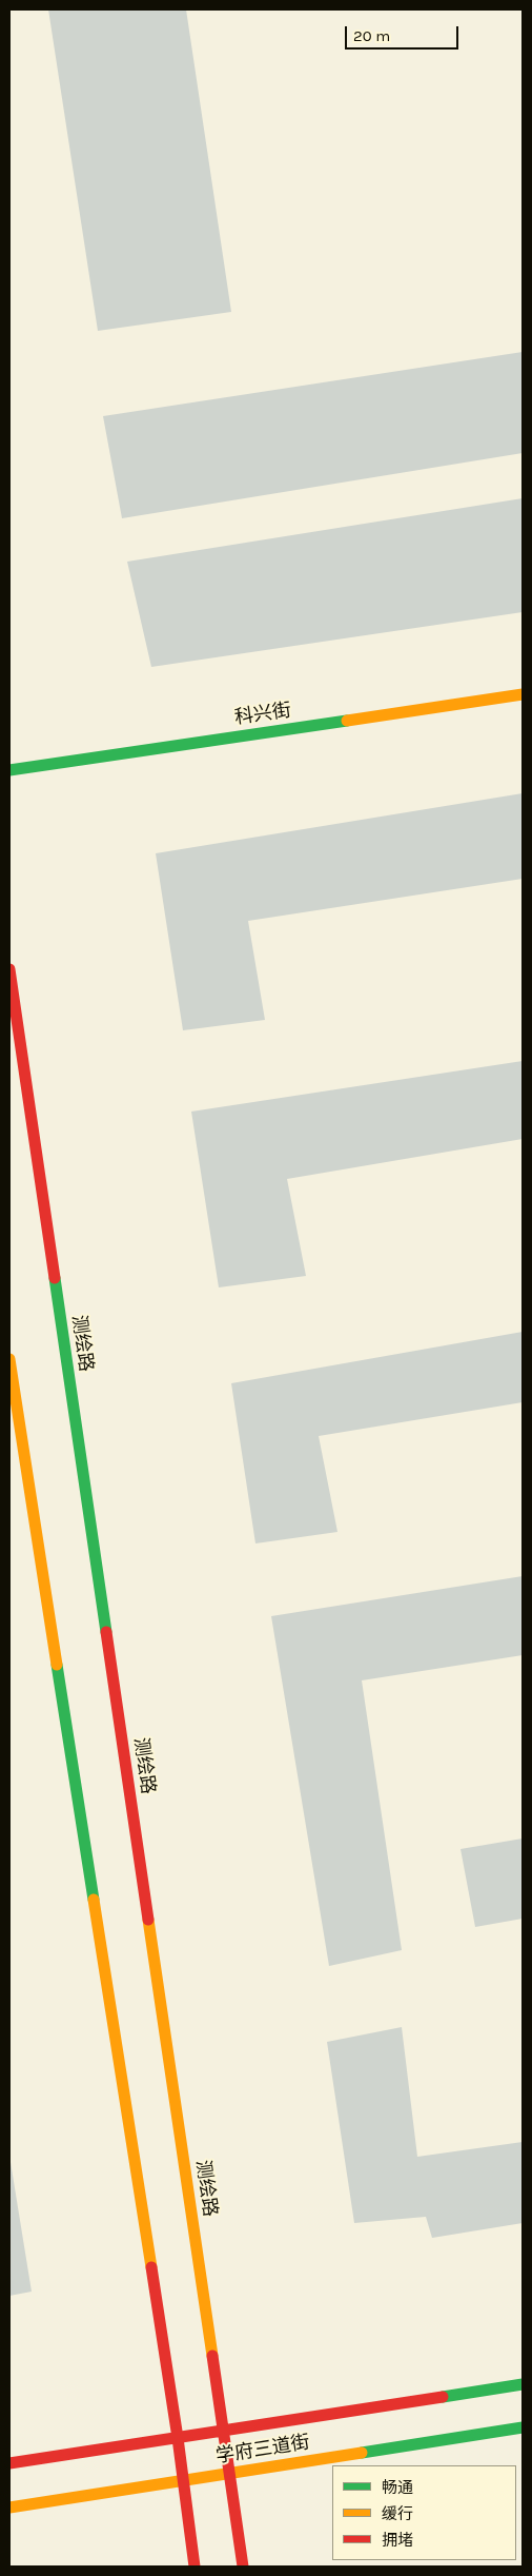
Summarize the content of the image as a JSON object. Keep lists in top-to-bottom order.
{
  "streets": {
    "main road": ["科兴街", "测绘路", "学府三道街"]
  },
  "crossings": [
    ["测绘路", "学府三道街"]
  ],
  "legend": ["畅通", "缓行", "拥堵"],
  "scale_bar": "20 m"
}
